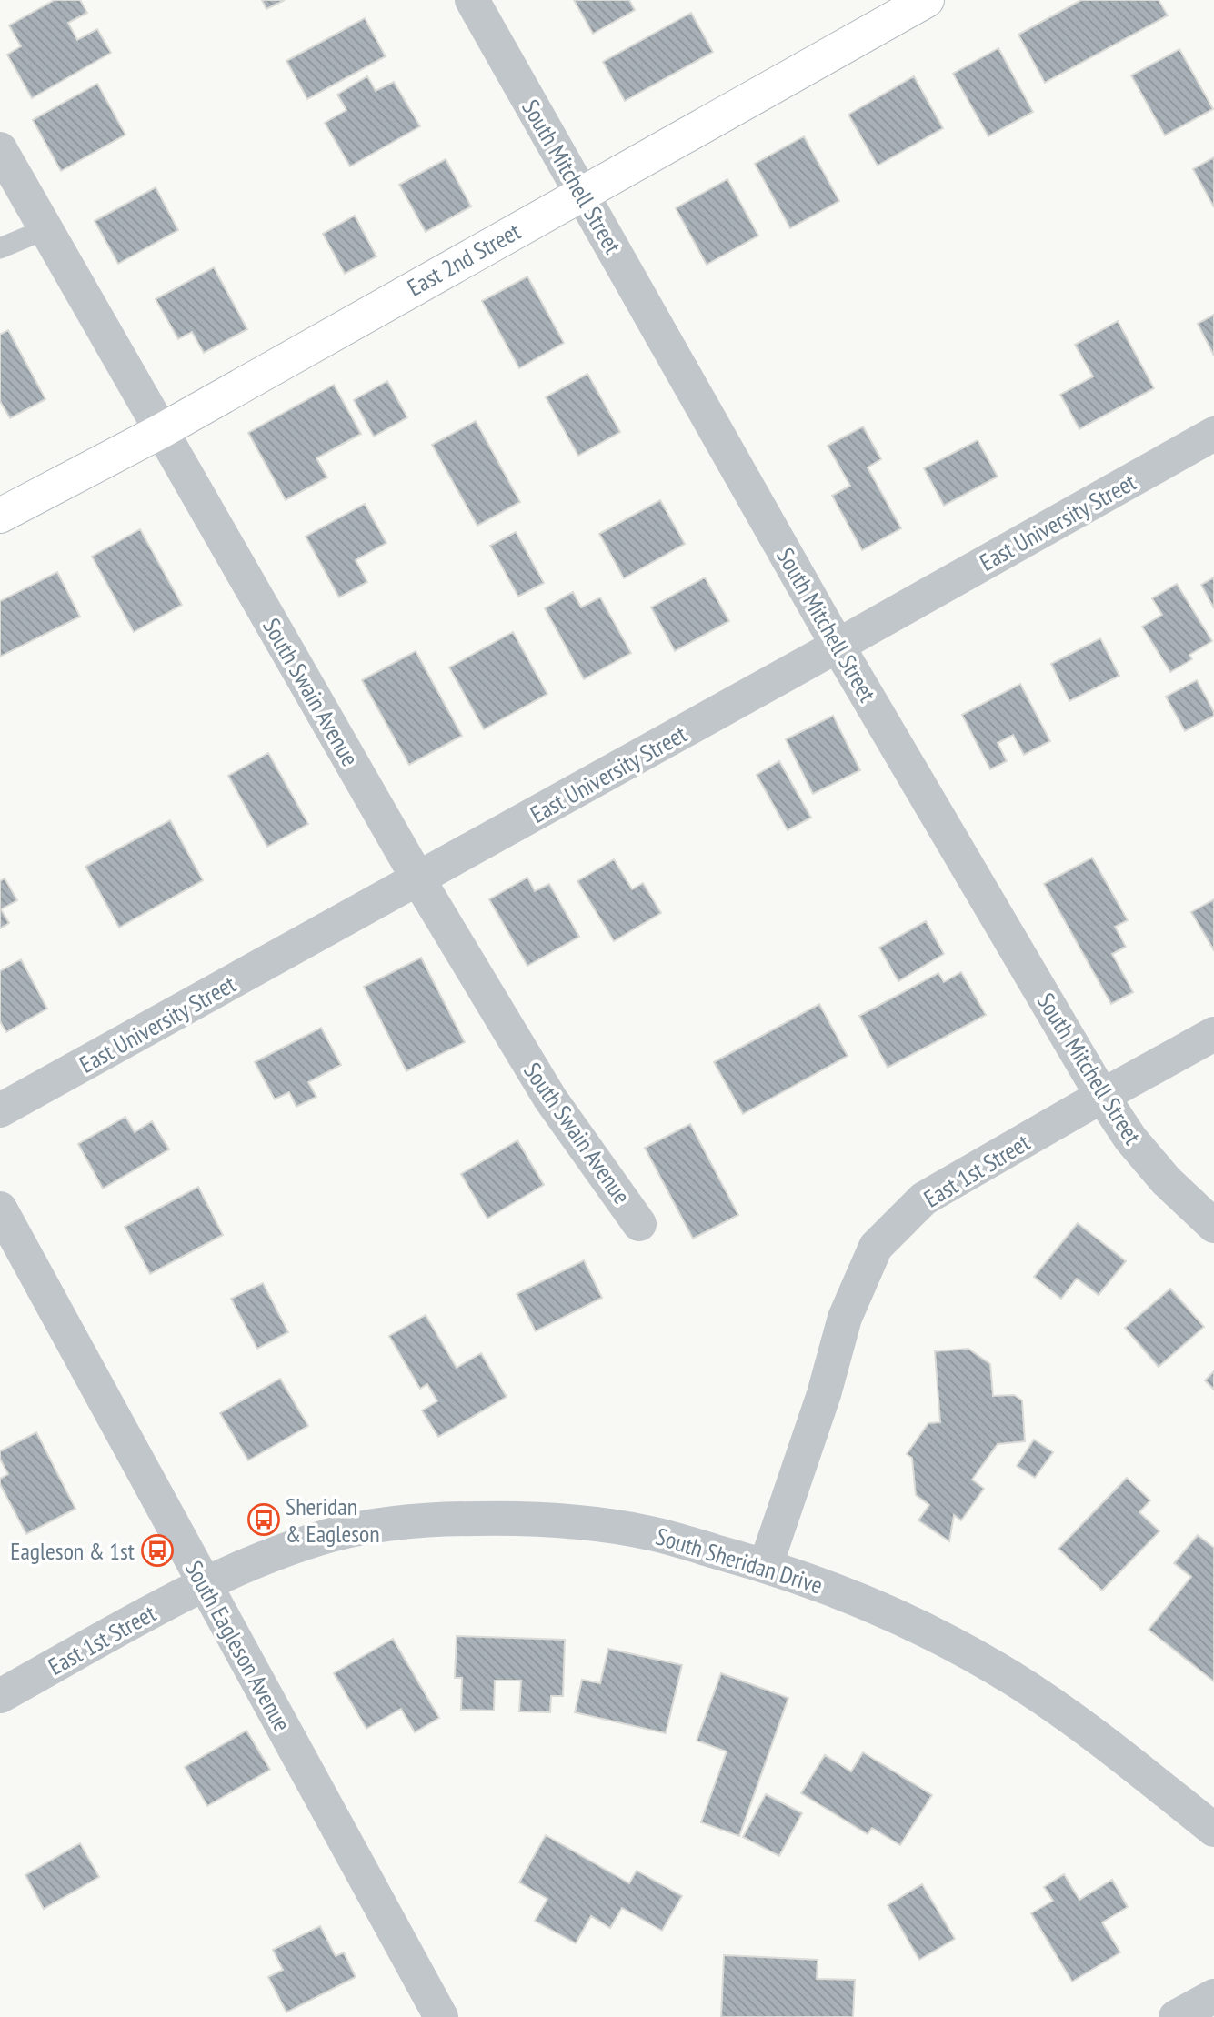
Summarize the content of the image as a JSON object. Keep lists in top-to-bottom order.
{
  "streets": {
    "street": [
      "South Mitchell Street",
      "East 2nd Street",
      "East University Street",
      "South Swain Avenue",
      "East 1st Street",
      "South Sheridan Drive",
      "South Eagleson Avenue"
    ]
  },
  "crossings": [
    ["South Mitchell Street", "East 2nd Street"],
    ["South Mitchell Street", "East University Street"],
    ["South Mitchell Street", "East 1st Street"],
    ["East 2nd Street", "South Swain Avenue"],
    ["East University Street", "South Swain Avenue"],
    ["East 1st Street", "South Sheridan Drive"],
    ["East 1st Street", "South Eagleson Avenue"],
    ["South Sheridan Drive", "South Eagleson Avenue"]
  ],
  "places": {
    "bus stop": ["Sheridan & Eagleson", "Eagleson & 1st"]
  }
}
